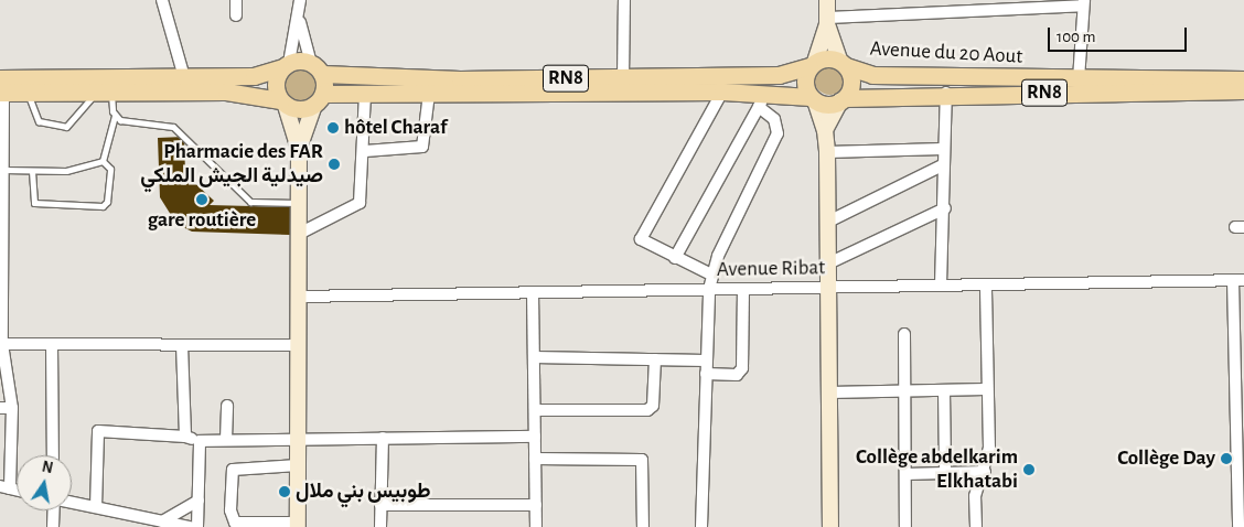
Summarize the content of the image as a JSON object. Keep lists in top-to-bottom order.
{
  "streets": {
    "main road": ["Avenue du 20 Aout", "RN8"],
    "street": ["Avenue Ribat"]
  },
  "crossings": [
    ["Avenue du 20 Aout", "RN8"]
  ],
  "places": [
    "hôtel Charaf",
    "Pharmacie des FAR صيدلية الجيش الملكي",
    "gare routière",
    "Collège Day",
    "Collège abdelkarim Elkhatabi",
    "طوبيس بني ملال"
  ],
  "scale_bar": "100 m",
  "north": "top"
}
